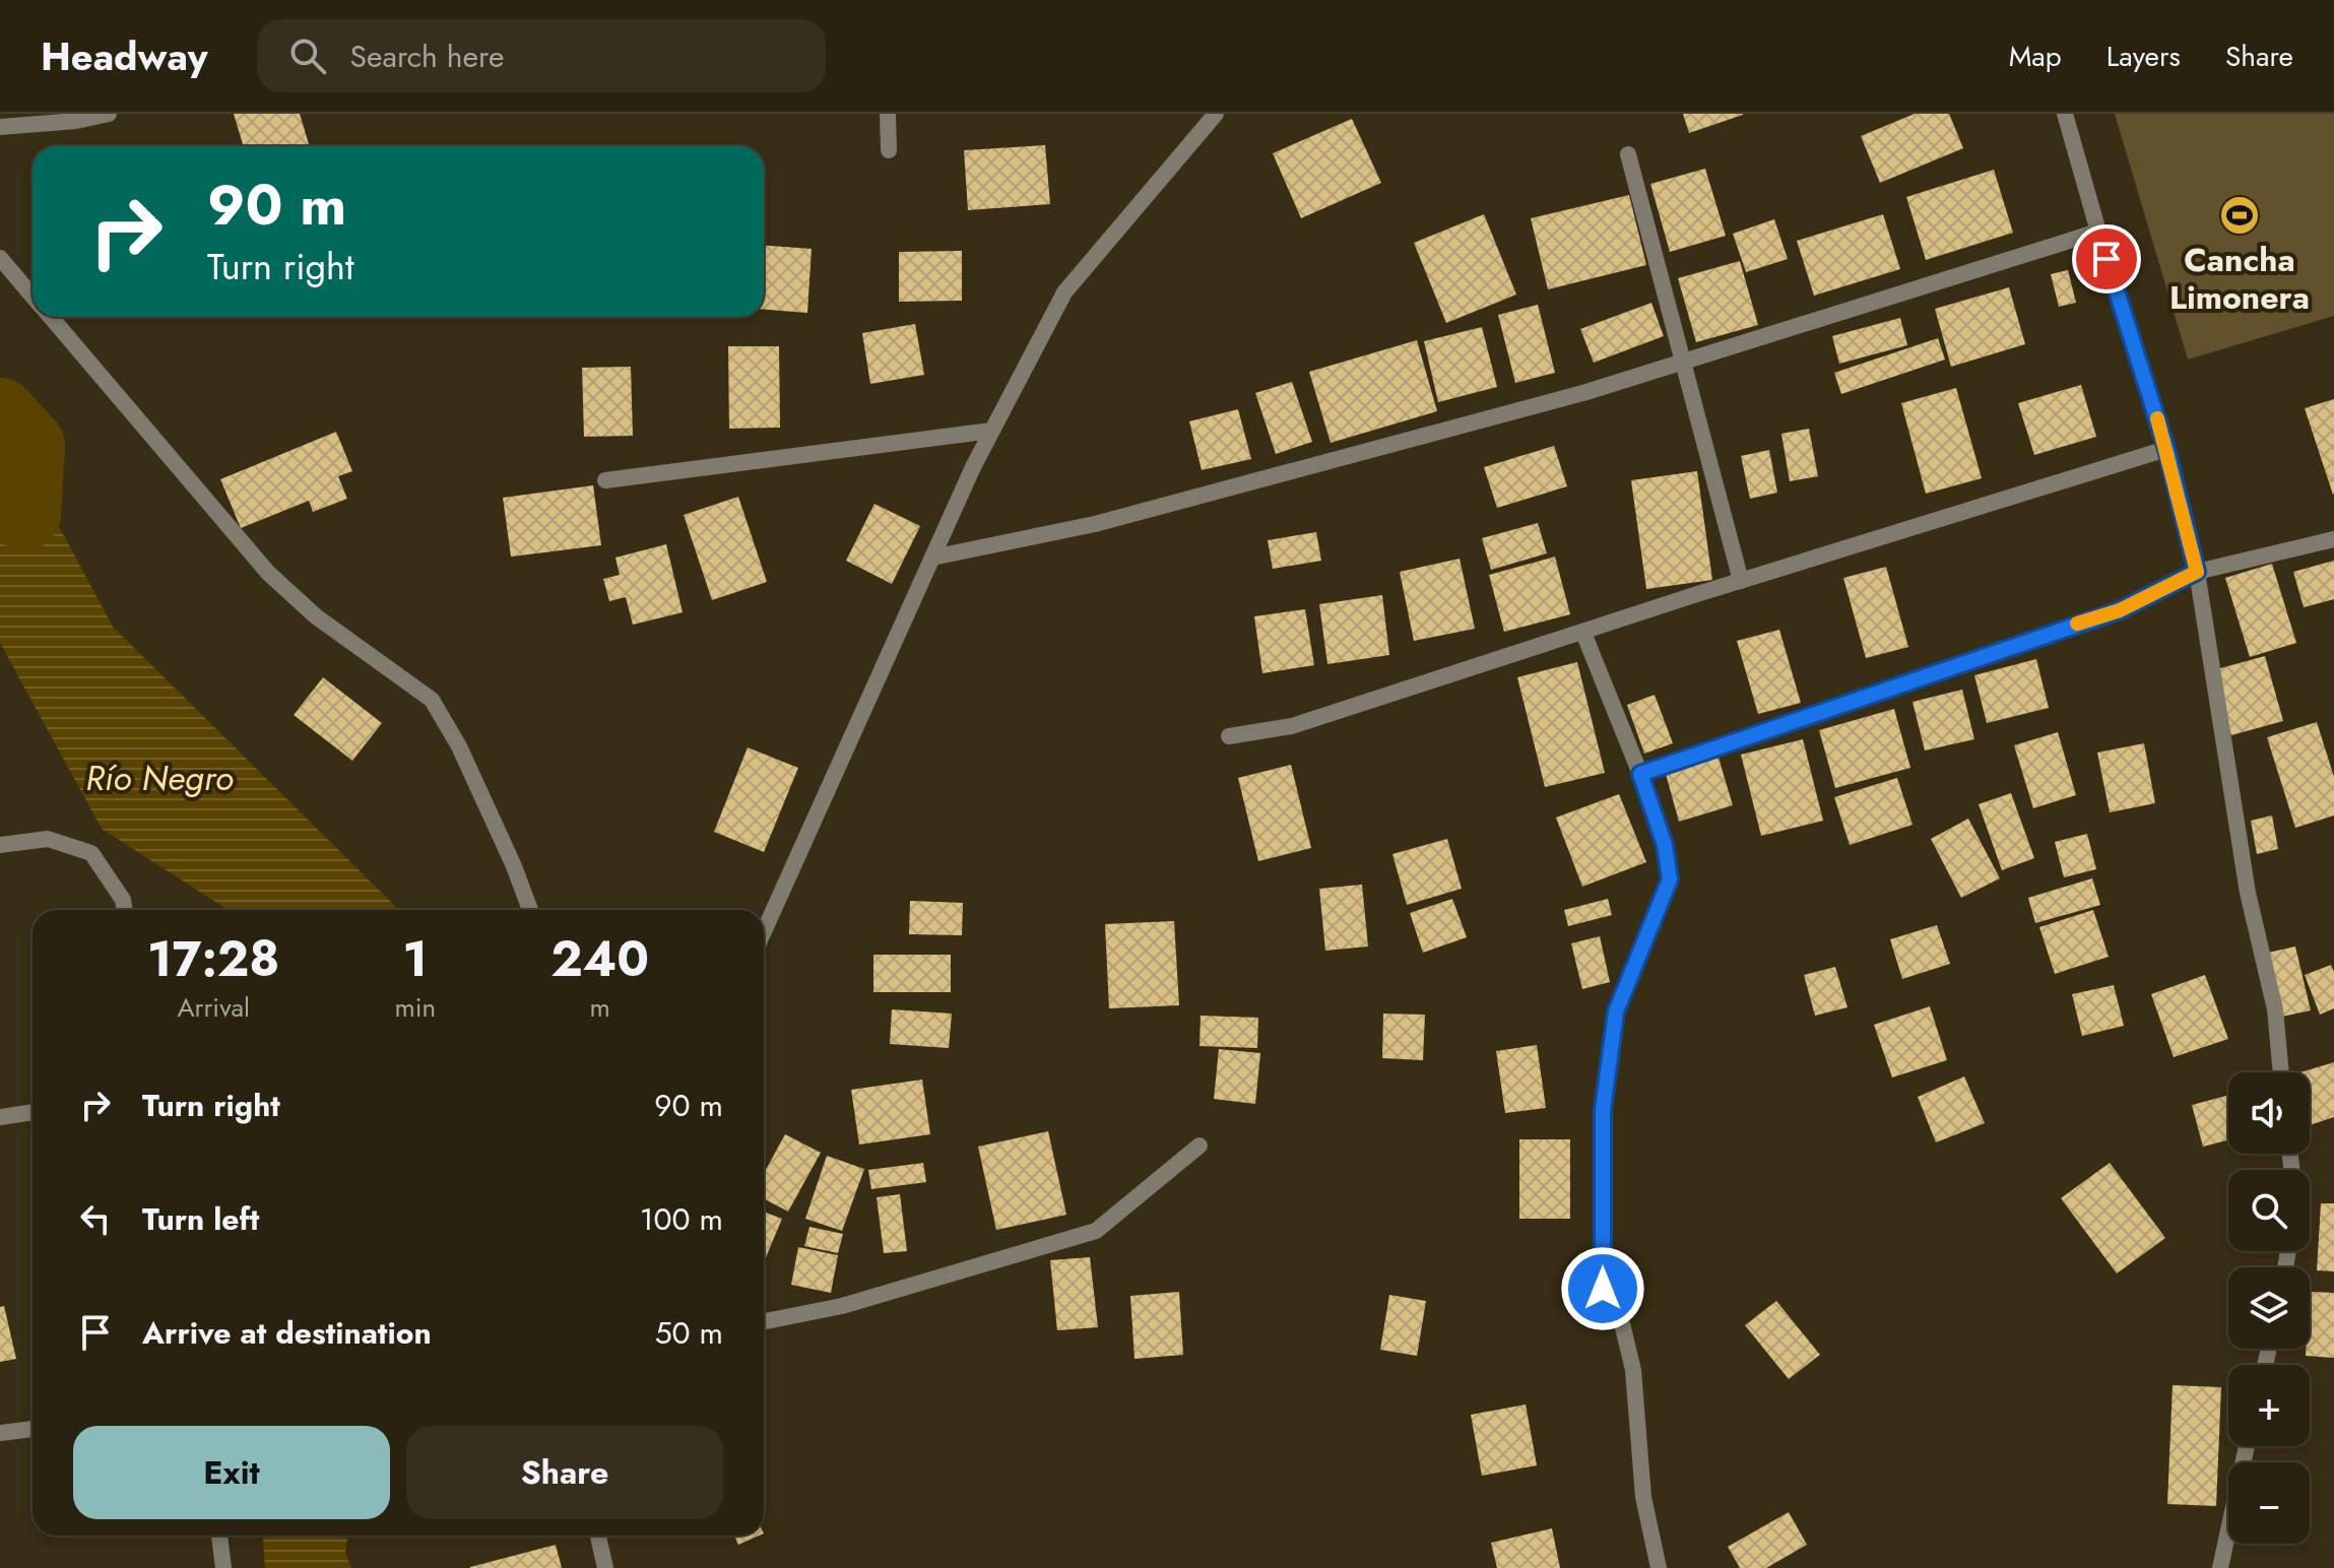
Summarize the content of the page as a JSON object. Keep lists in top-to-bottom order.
{
  "water": ["Río Negro"],
  "places": {
    "sports": ["Cancha Limonera"]
  },
  "page": {
    "header": "Headway",
    "search": "Search here",
    "nav": ["Map", "Layers", "Share"],
    "turn": ["90 m", "Turn right"],
    "eta": [
      "17:28",
      "Arrival",
      "1",
      "min",
      "240",
      "m"
    ],
    "list": [
      {
        "name": "Turn right",
        "value": "90 m"
      },
      {
        "name": "Turn left",
        "value": "100 m"
      },
      {
        "name": "Arrive at destination",
        "value": "50 m"
      }
    ],
    "map_buttons": ["+", "−"],
    "buttons": ["Exit", "Share"]
  }
}
